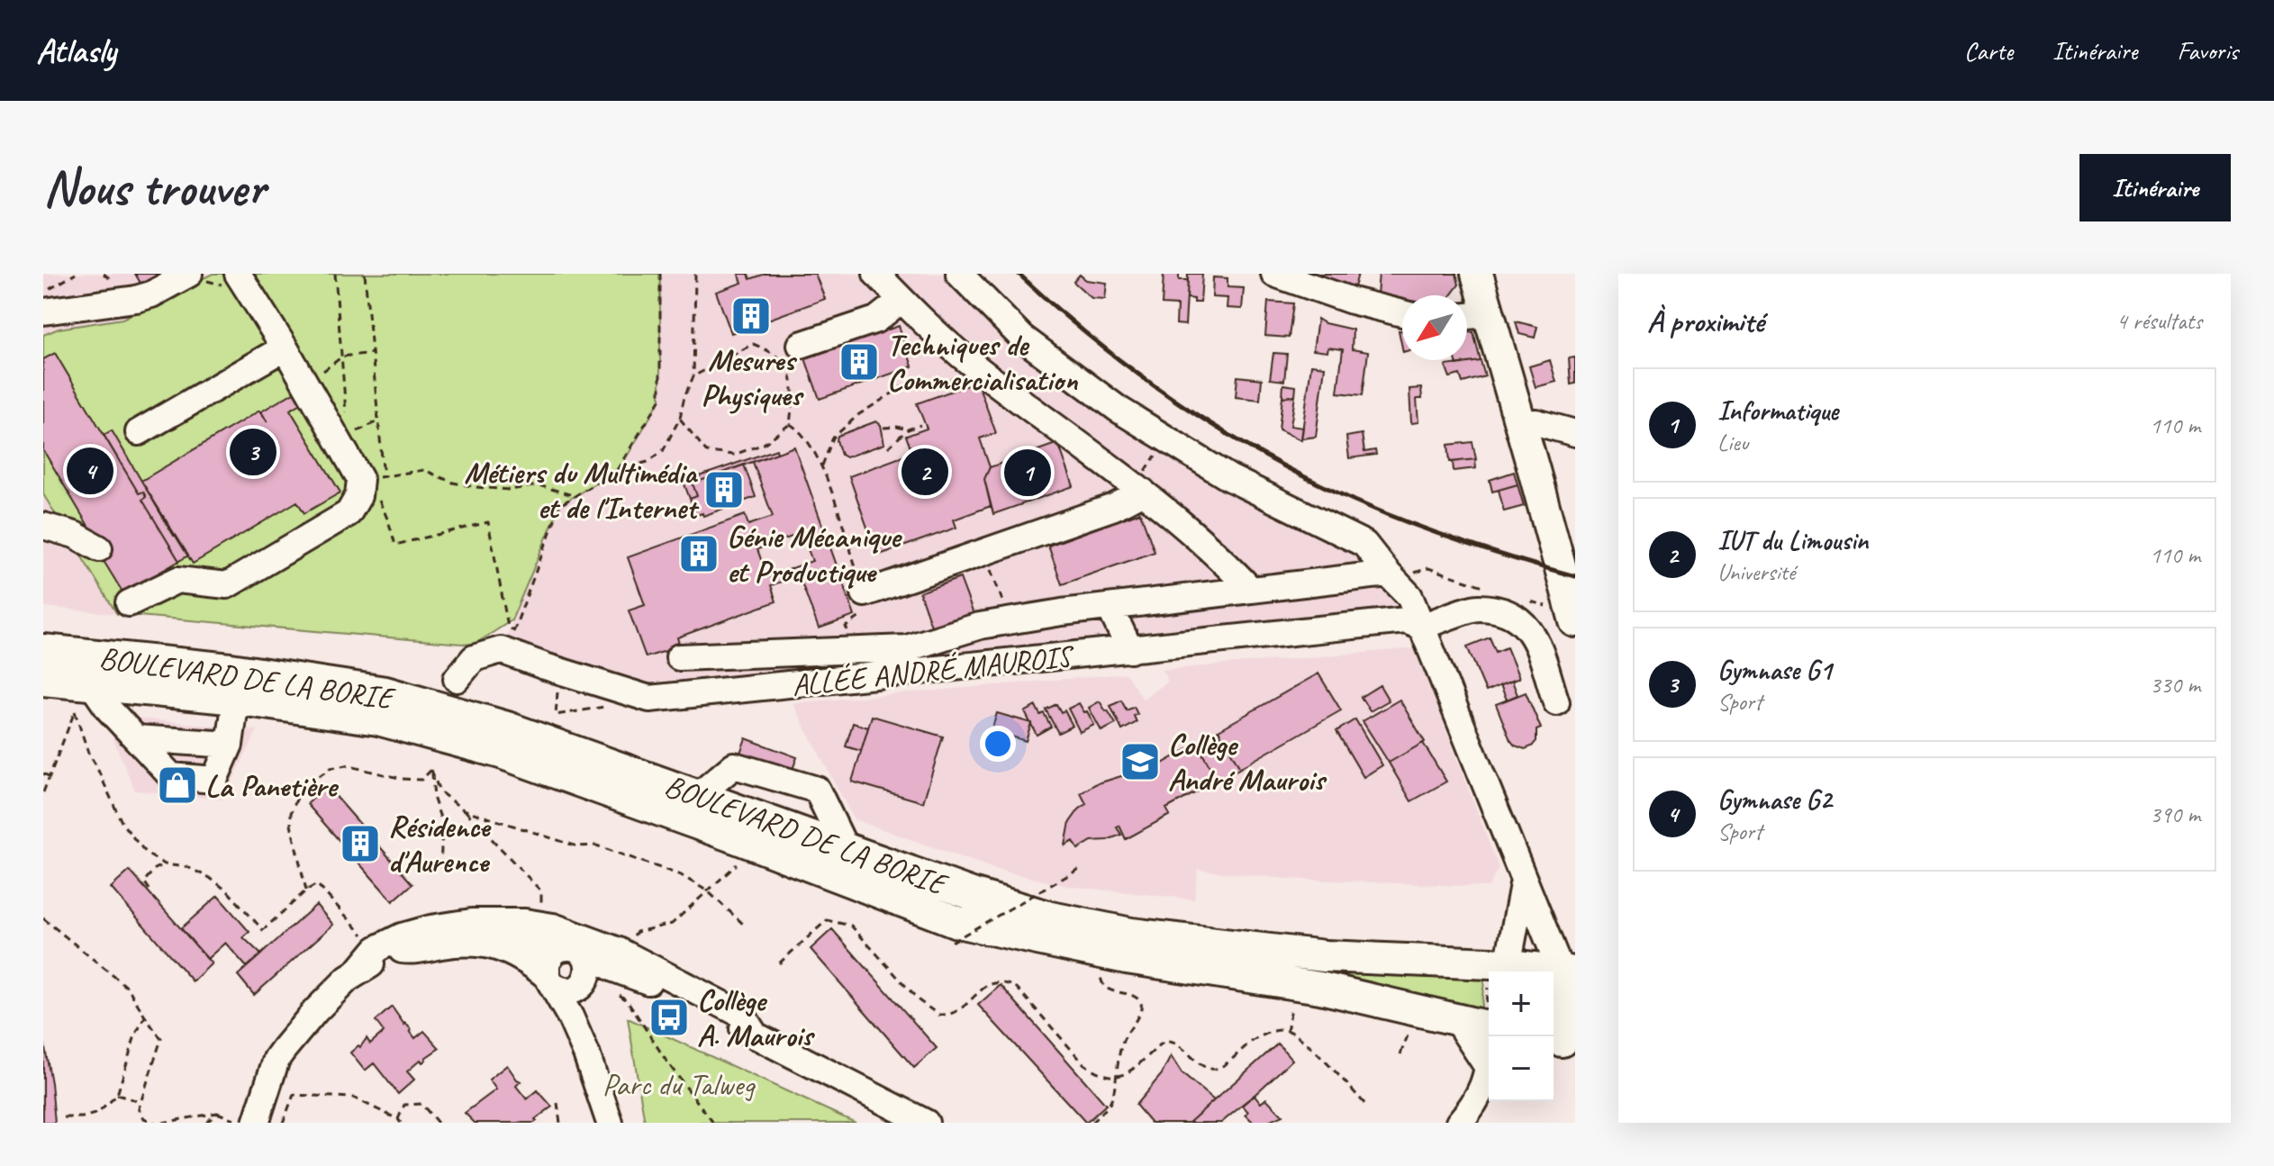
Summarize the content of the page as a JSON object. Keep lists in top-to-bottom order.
{
  "streets": {
    "main road": ["BOULEVARD DE LA BORIE"],
    "street": ["ALLÉE ANDRÉ MAUROIS"]
  },
  "parks": ["Parc du Talweg"],
  "places": {
    "building": [
      "Mesures Physiques",
      "Techniques de Commercialisation",
      "Métiers du Multimédia et de l'Internet",
      "Génie Mécanique et Productique",
      "Résidence d'Aurence"
    ],
    "school or university": ["Collège André Maurois"],
    "shop": ["La Panetière"],
    "bus stop": ["Collège A. Maurois"]
  },
  "north": "bottom left",
  "page": {
    "header": "Atlasly",
    "nav": ["Carte", "Itinéraire", "Favoris"],
    "buttons": "Itinéraire",
    "title": "Nous trouver",
    "heading": ["À proximité", "4 résultats"],
    "list": [
      {
        "mark": "1",
        "name": "Informatique",
        "note": "Lieu",
        "value": "110 m"
      },
      {
        "mark": "2",
        "name": "IUT du Limousin",
        "note": "Université",
        "value": "110 m"
      },
      {
        "mark": "3",
        "name": "Gymnase G1",
        "note": "Sport",
        "value": "330 m"
      },
      {
        "mark": "4",
        "name": "Gymnase G2",
        "note": "Sport",
        "value": "390 m"
      }
    ],
    "pins": [
      "3",
      "4",
      "2",
      "1"
    ],
    "map_buttons": ["+", "−"]
  }
}
